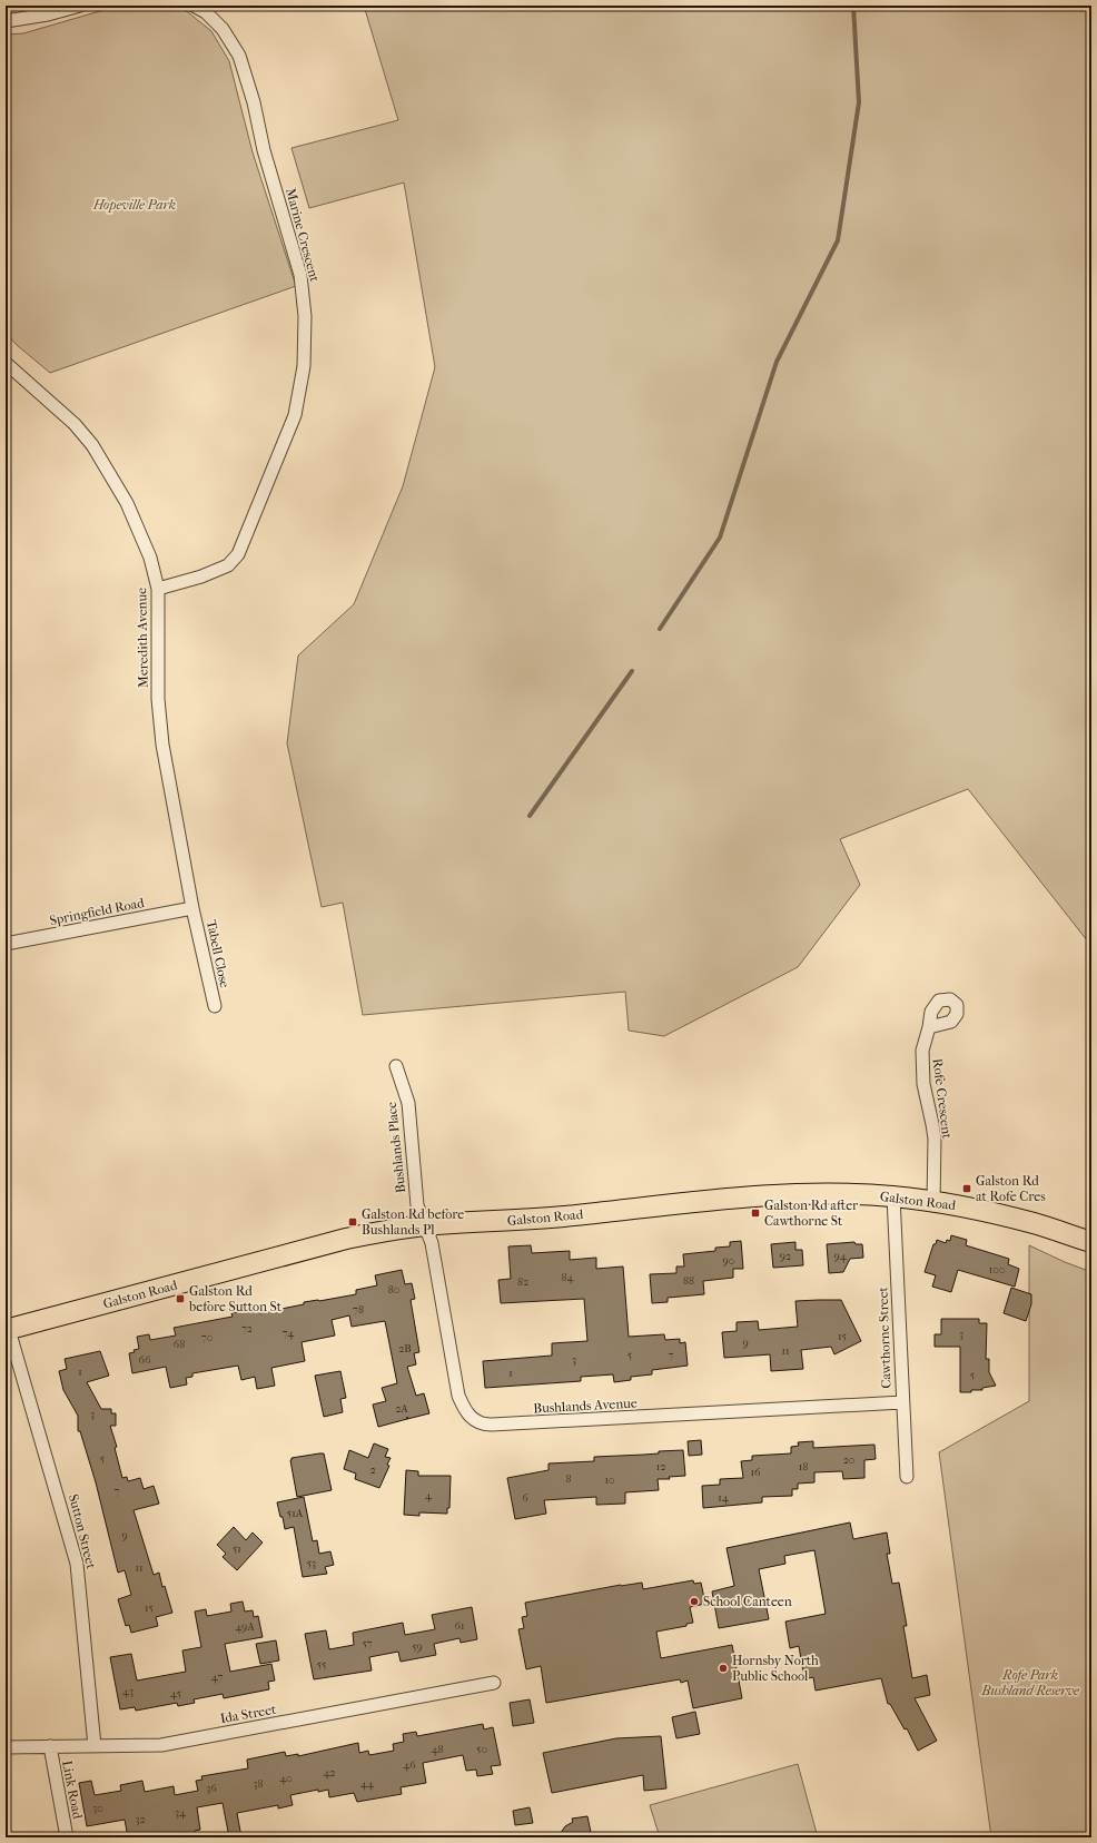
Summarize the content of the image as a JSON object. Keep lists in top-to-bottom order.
{
  "streets": {
    "main road": ["Galston Road"],
    "street": [
      "Marine Crescent",
      "Meredith Avenue",
      "Springfield Road",
      "Tabell Close",
      "Rofe Crescent",
      "Bushlands Place",
      "Cawthorne Street",
      "Bushlands Avenue",
      "Sutton Street",
      "Ida Street",
      "Link Road"
    ]
  },
  "crossings": [
    ["Marine Crescent", "Meredith Avenue"],
    ["Meredith Avenue", "Springfield Road"],
    ["Meredith Avenue", "Tabell Close"],
    ["Springfield Road", "Tabell Close"],
    ["Rofe Crescent", "Galston Road"],
    ["Bushlands Place", "Galston Road"],
    ["Bushlands Place", "Bushlands Avenue"],
    ["Galston Road", "Cawthorne Street"],
    ["Galston Road", "Bushlands Avenue"],
    ["Galston Road", "Sutton Street"],
    ["Cawthorne Street", "Bushlands Avenue"],
    ["Sutton Street", "Ida Street"],
    ["Ida Street", "Link Road"]
  ],
  "parks": ["Hopeville Park", "Rofe Park Bushland Reserve"],
  "places": {
    "transit": [
      "Galston Rd at Rofe Cres",
      "Galston Rd after Cawthorne St",
      "Galston Rd before Bushlands Pl",
      "Galston Rd before Sutton St"
    ],
    "other": ["School Canteen", "Hornsby North Public School"]
  },
  "house_numbers": [
    "92",
    "94",
    "90",
    "100",
    "84",
    "88",
    "82",
    "80",
    "78",
    "72",
    "74",
    "3",
    "15",
    "70",
    "9",
    "68",
    "2B",
    "11",
    "5",
    "7",
    "66",
    "3",
    "1",
    "1",
    "5",
    "2A",
    "3",
    "5",
    "20",
    "12",
    "18",
    "2",
    "16",
    "8",
    "10",
    "7",
    "4",
    "6",
    "14",
    "51A",
    "9",
    "51",
    "53",
    "11",
    "15",
    "61",
    "49A",
    "57",
    "59",
    "55",
    "47",
    "43",
    "45",
    "48",
    "50",
    "46",
    "42",
    "40",
    "38",
    "44",
    "36",
    "30",
    "34",
    "32"
  ]
}
